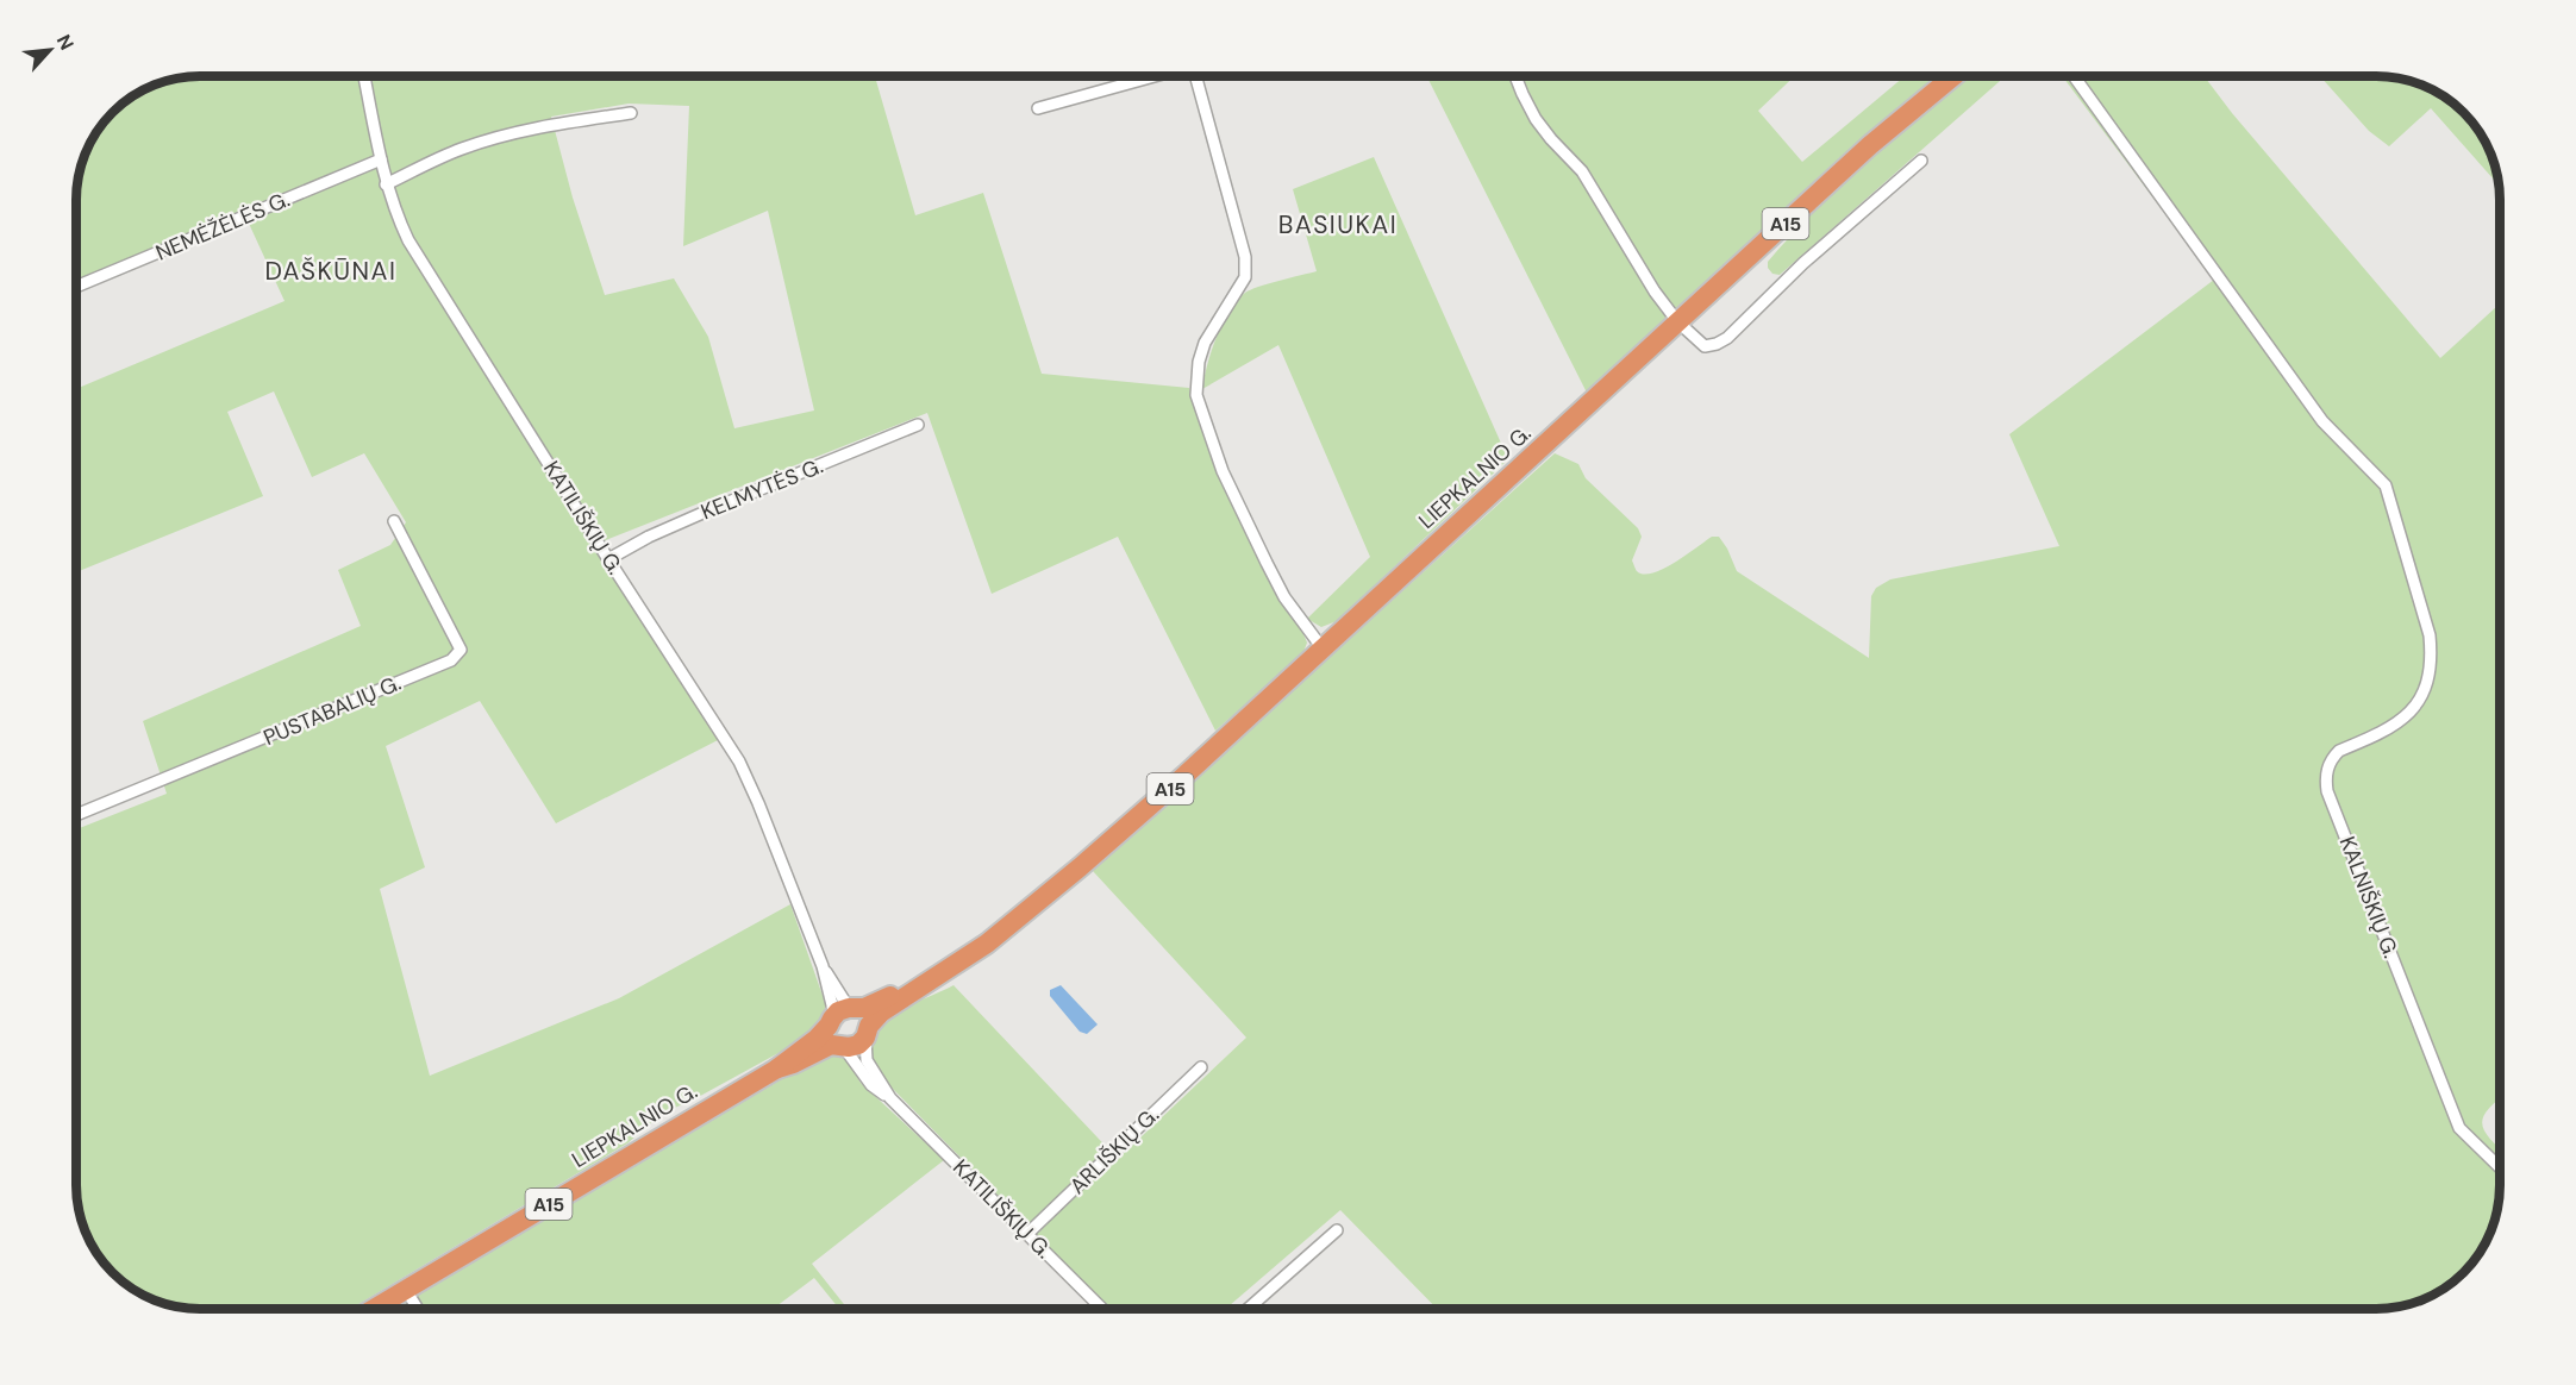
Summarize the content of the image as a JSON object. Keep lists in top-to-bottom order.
{
  "streets": {
    "highway": ["A15", "LIEPKALNIO G."],
    "street": [
      "NEMĖŽĖLĖS G.",
      "KELMYTĖS G.",
      "KATILIŠKIŲ G.",
      "PUSTABALIŲ G.",
      "KALNIŠKIŲ G.",
      "ARLIŠKIŲ G."
    ]
  },
  "crossings": [
    ["A15", "LIEPKALNIO G."],
    ["NEMĖŽĖLĖS G.", "KATILIŠKIŲ G."],
    ["LIEPKALNIO G.", "KATILIŠKIŲ G."],
    ["KELMYTĖS G.", "KATILIŠKIŲ G."],
    ["KATILIŠKIŲ G.", "ARLIŠKIŲ G."]
  ],
  "districts": ["BASIUKAI", "DAŠKŪNAI"],
  "north": "top right"
}
